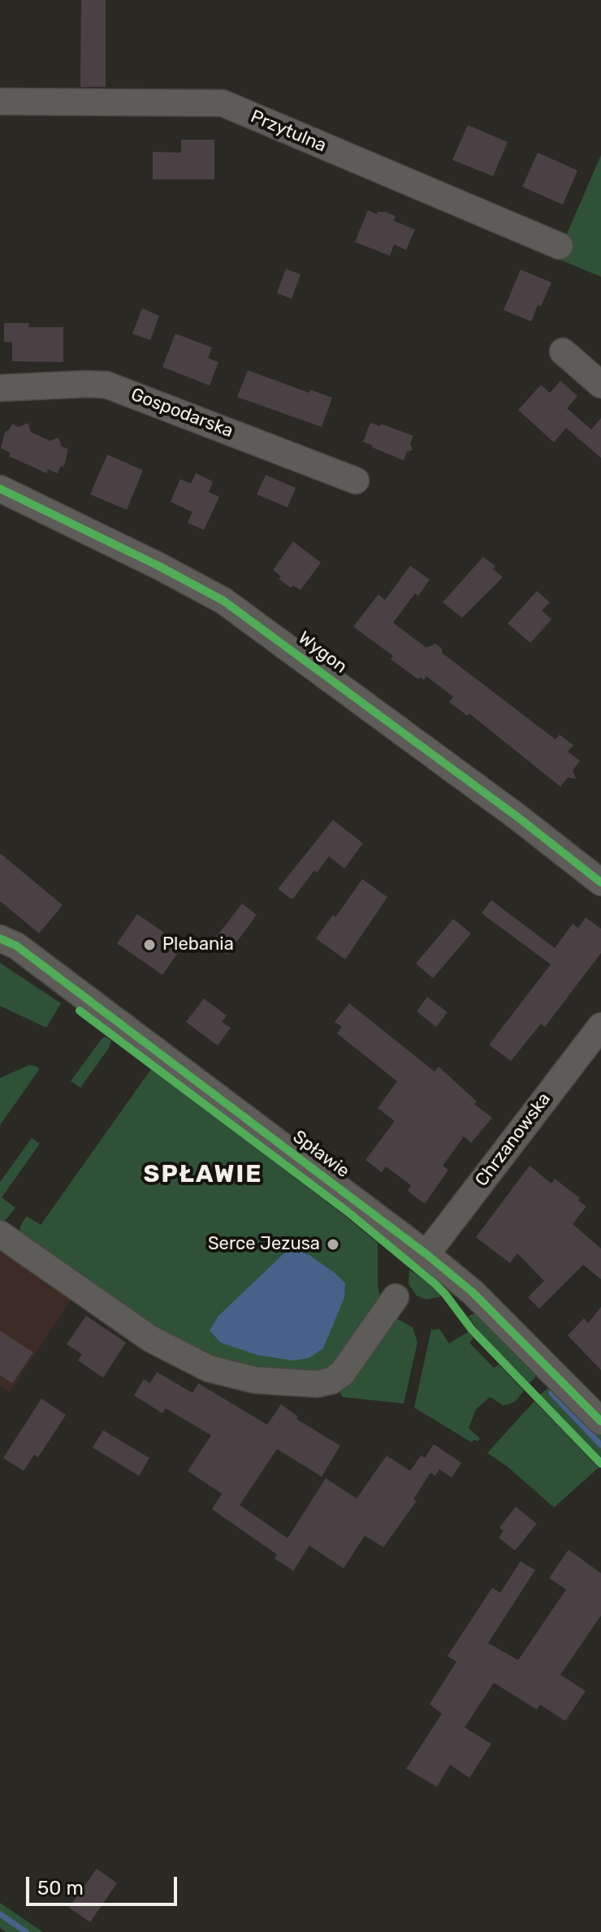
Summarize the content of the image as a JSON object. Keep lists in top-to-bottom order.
{
  "streets": {
    "street": [
      "Przytulna",
      "Gospodarska",
      "Wygon",
      "Chrzanowska",
      "Spławie"
    ]
  },
  "crossings": [
    ["Chrzanowska", "Spławie"]
  ],
  "districts": ["SPŁAWIE"],
  "places": ["Plebania", "Serce Jezusa"],
  "scale_bar": "50 m"
}
